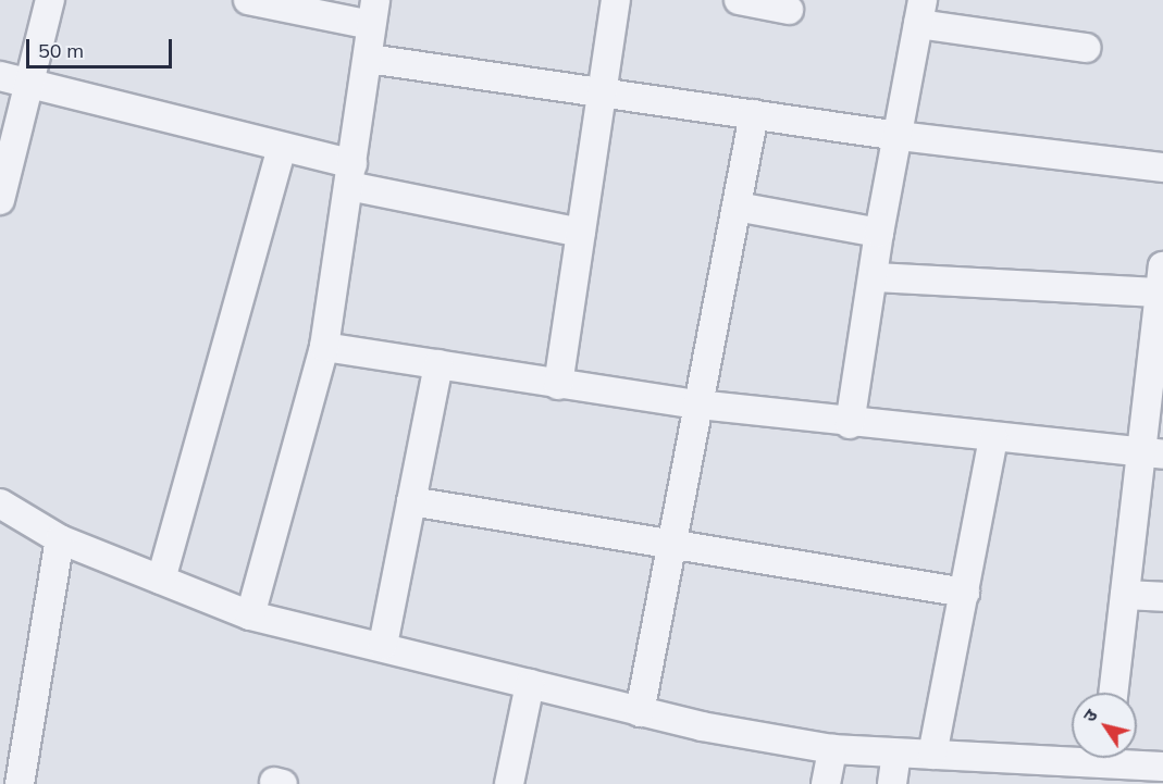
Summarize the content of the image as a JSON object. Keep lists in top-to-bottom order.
{
  "scale_bar": "50 m",
  "north": "top left"
}
